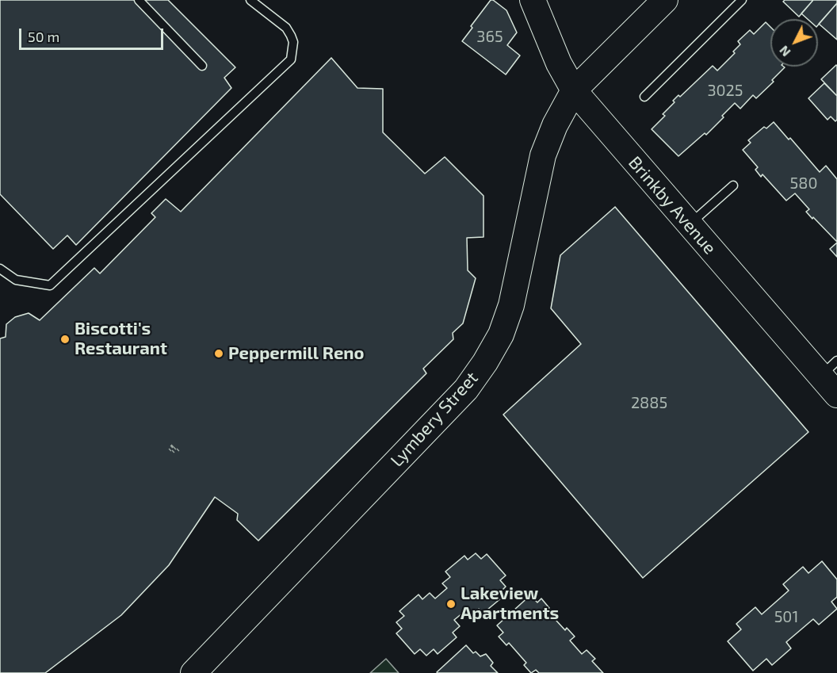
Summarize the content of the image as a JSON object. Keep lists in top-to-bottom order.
{
  "streets": {
    "street": ["Brinkby Avenue", "Lymbery Street"]
  },
  "crossings": [
    ["Brinkby Avenue", "Lymbery Street"]
  ],
  "places": ["Biscotti's Restaurant", "Peppermill Reno", "Lakeview Apartments"],
  "house_numbers": [
    "365",
    "3025",
    "580",
    "2885",
    "501"
  ],
  "scale_bar": "50 m",
  "north": "bottom left"
}
